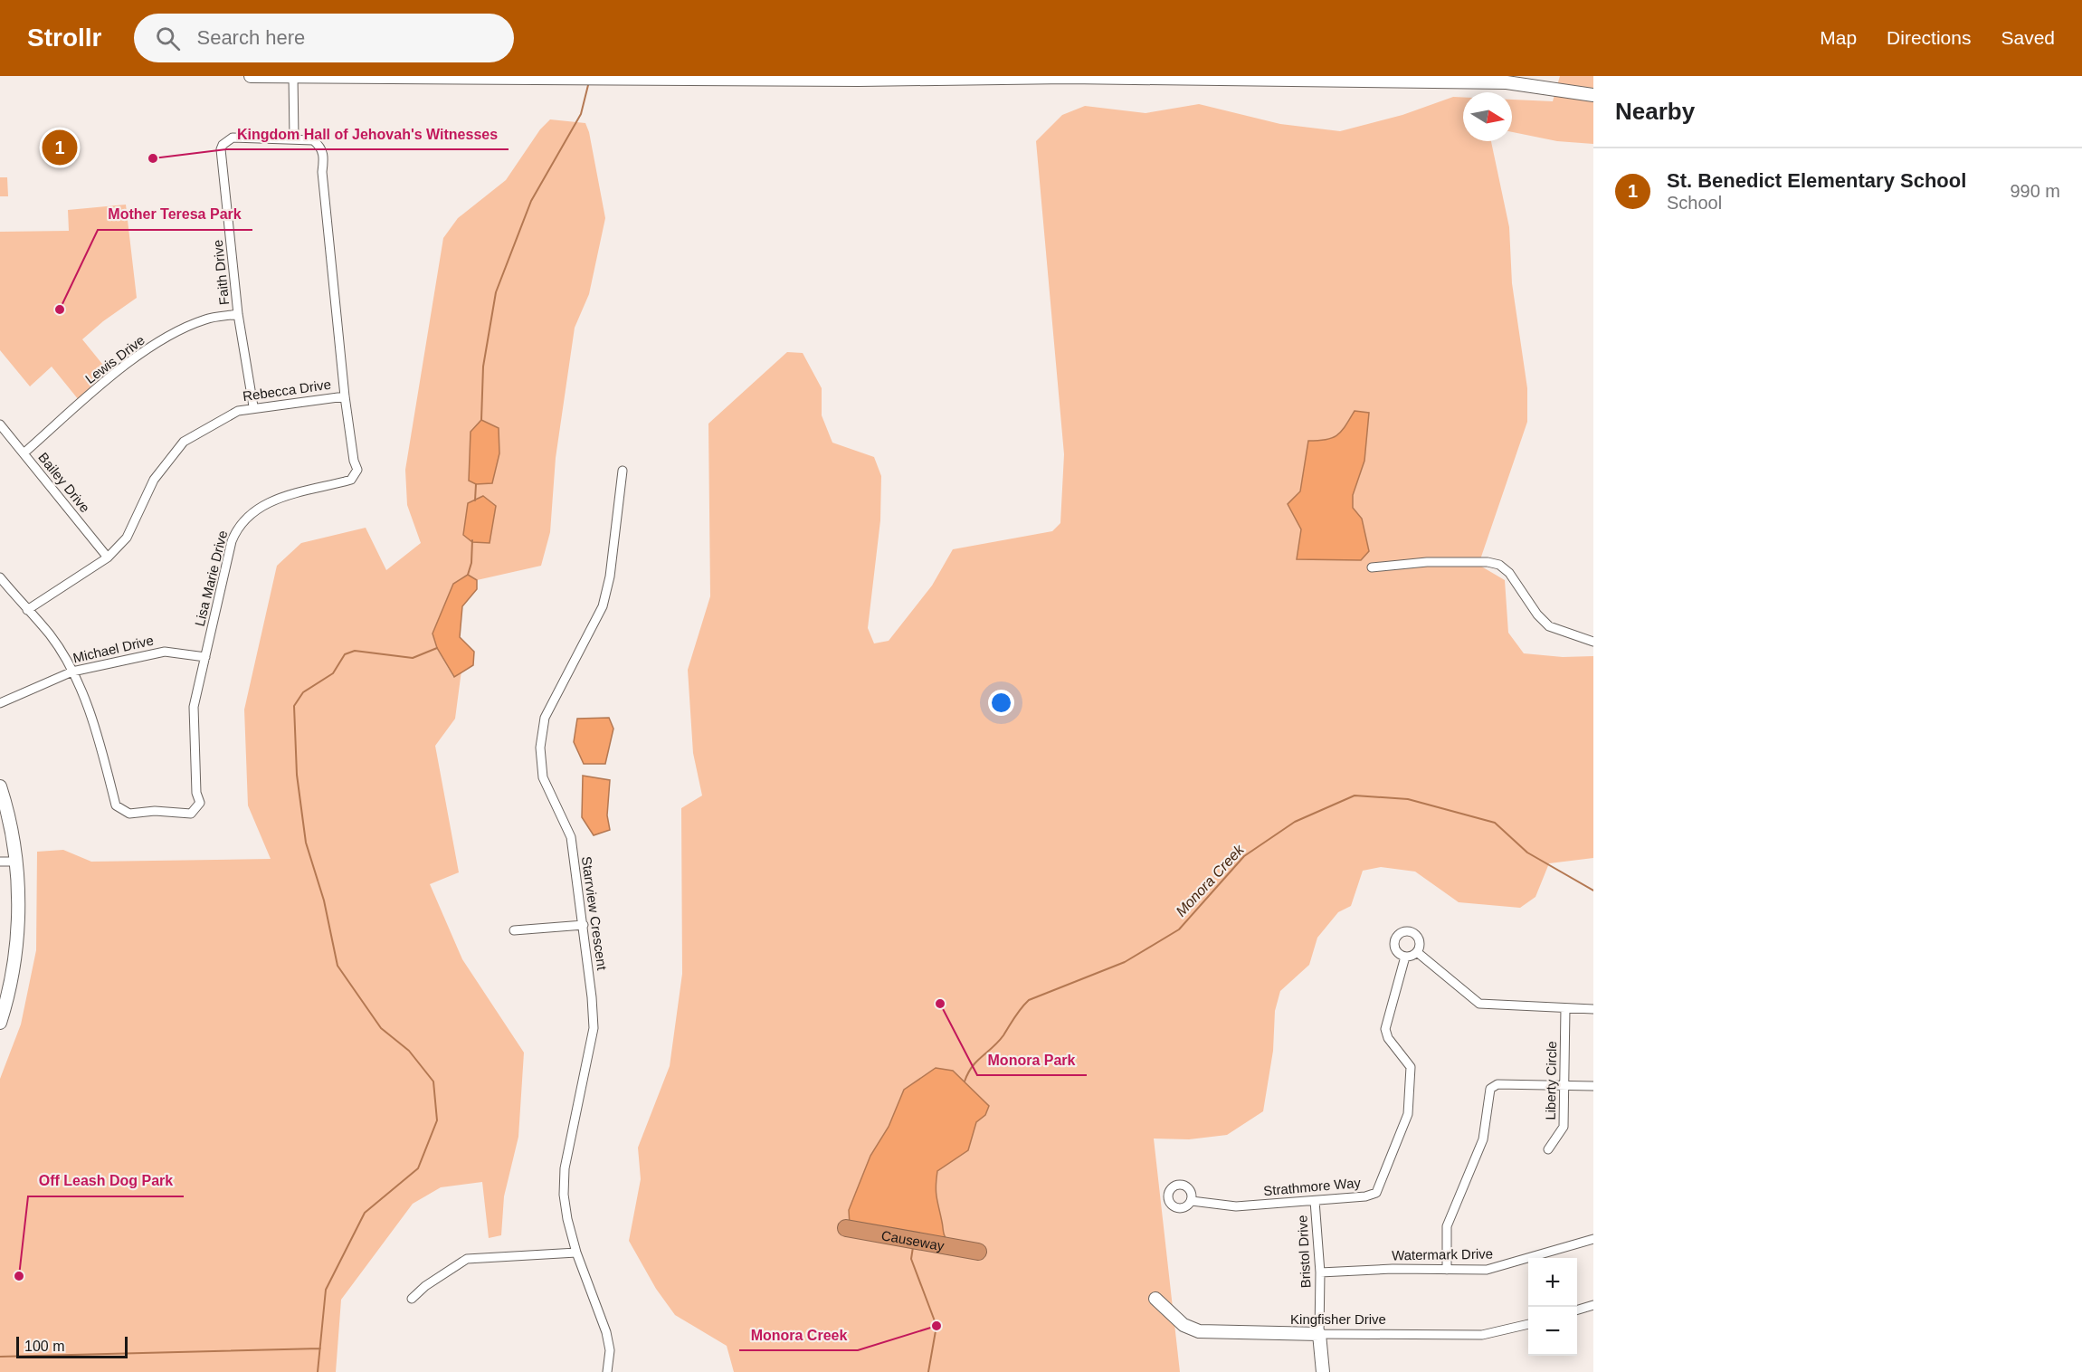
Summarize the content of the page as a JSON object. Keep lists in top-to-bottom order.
{
  "streets": {
    "highway": ["Causeway"],
    "street": [
      "Faith Drive",
      "Lewis Drive",
      "Rebecca Drive",
      "Bailey Drive",
      "Lisa Marie Drive",
      "Michael Drive",
      "Starrview Crescent",
      "Liberty Circle",
      "Strathmore Way",
      "Bristol Drive",
      "Watermark Drive",
      "Kingfisher Drive"
    ]
  },
  "crossings": [
    ["Faith Drive", "Lewis Drive"],
    ["Faith Drive", "Rebecca Drive"],
    ["Faith Drive", "Lisa Marie Drive"],
    ["Lewis Drive", "Bailey Drive"],
    ["Rebecca Drive", "Bailey Drive"],
    ["Rebecca Drive", "Lisa Marie Drive"],
    ["Lisa Marie Drive", "Michael Drive"],
    ["Strathmore Way", "Bristol Drive"],
    ["Bristol Drive", "Watermark Drive"],
    ["Bristol Drive", "Kingfisher Drive"]
  ],
  "water": ["Monora Creek"],
  "places": [
    "Kingdom Hall of Jehovah's Witnesses",
    "Mother Teresa Park",
    "Monora Park",
    "Off Leash Dog Park",
    "Monora Creek"
  ],
  "scale_bar": "100 m",
  "north": "right",
  "page": {
    "header": "Strollr",
    "search": "Search here",
    "nav": ["Map", "Directions", "Saved"],
    "heading": "Nearby",
    "pins": "1",
    "list": [
      {
        "mark": "1",
        "name": "St. Benedict Elementary School",
        "note": "School",
        "value": "990 m"
      }
    ],
    "map_buttons": ["+", "−"],
    "scale": "100 m"
  }
}
